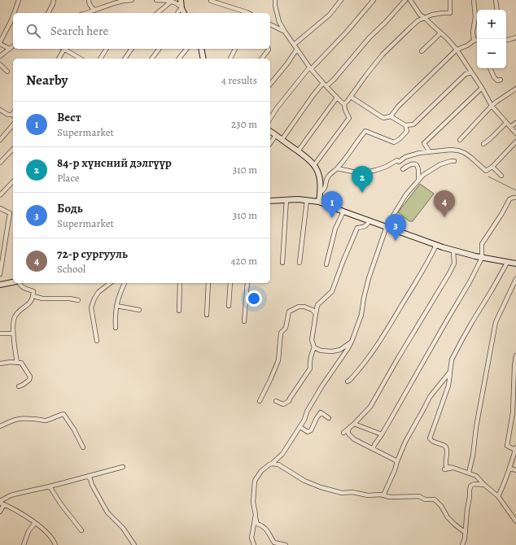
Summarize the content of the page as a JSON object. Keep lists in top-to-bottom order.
{
  "page": {
    "map_buttons": ["+", "−"],
    "search": "Search here",
    "heading": ["Nearby", "4 results"],
    "list": [
      {
        "mark": "1",
        "name": "Вест",
        "note": "Supermarket",
        "value": "230 m"
      },
      {
        "mark": "2",
        "name": "84-р хүнсний дэлгүүр",
        "note": "Place",
        "value": "310 m"
      },
      {
        "mark": "3",
        "name": "Бодь",
        "note": "Supermarket",
        "value": "310 m"
      },
      {
        "mark": "4",
        "name": "72-р сургууль",
        "note": "School",
        "value": "420 m"
      }
    ],
    "pins": [
      "2",
      "4",
      "1",
      "3"
    ]
  }
}
